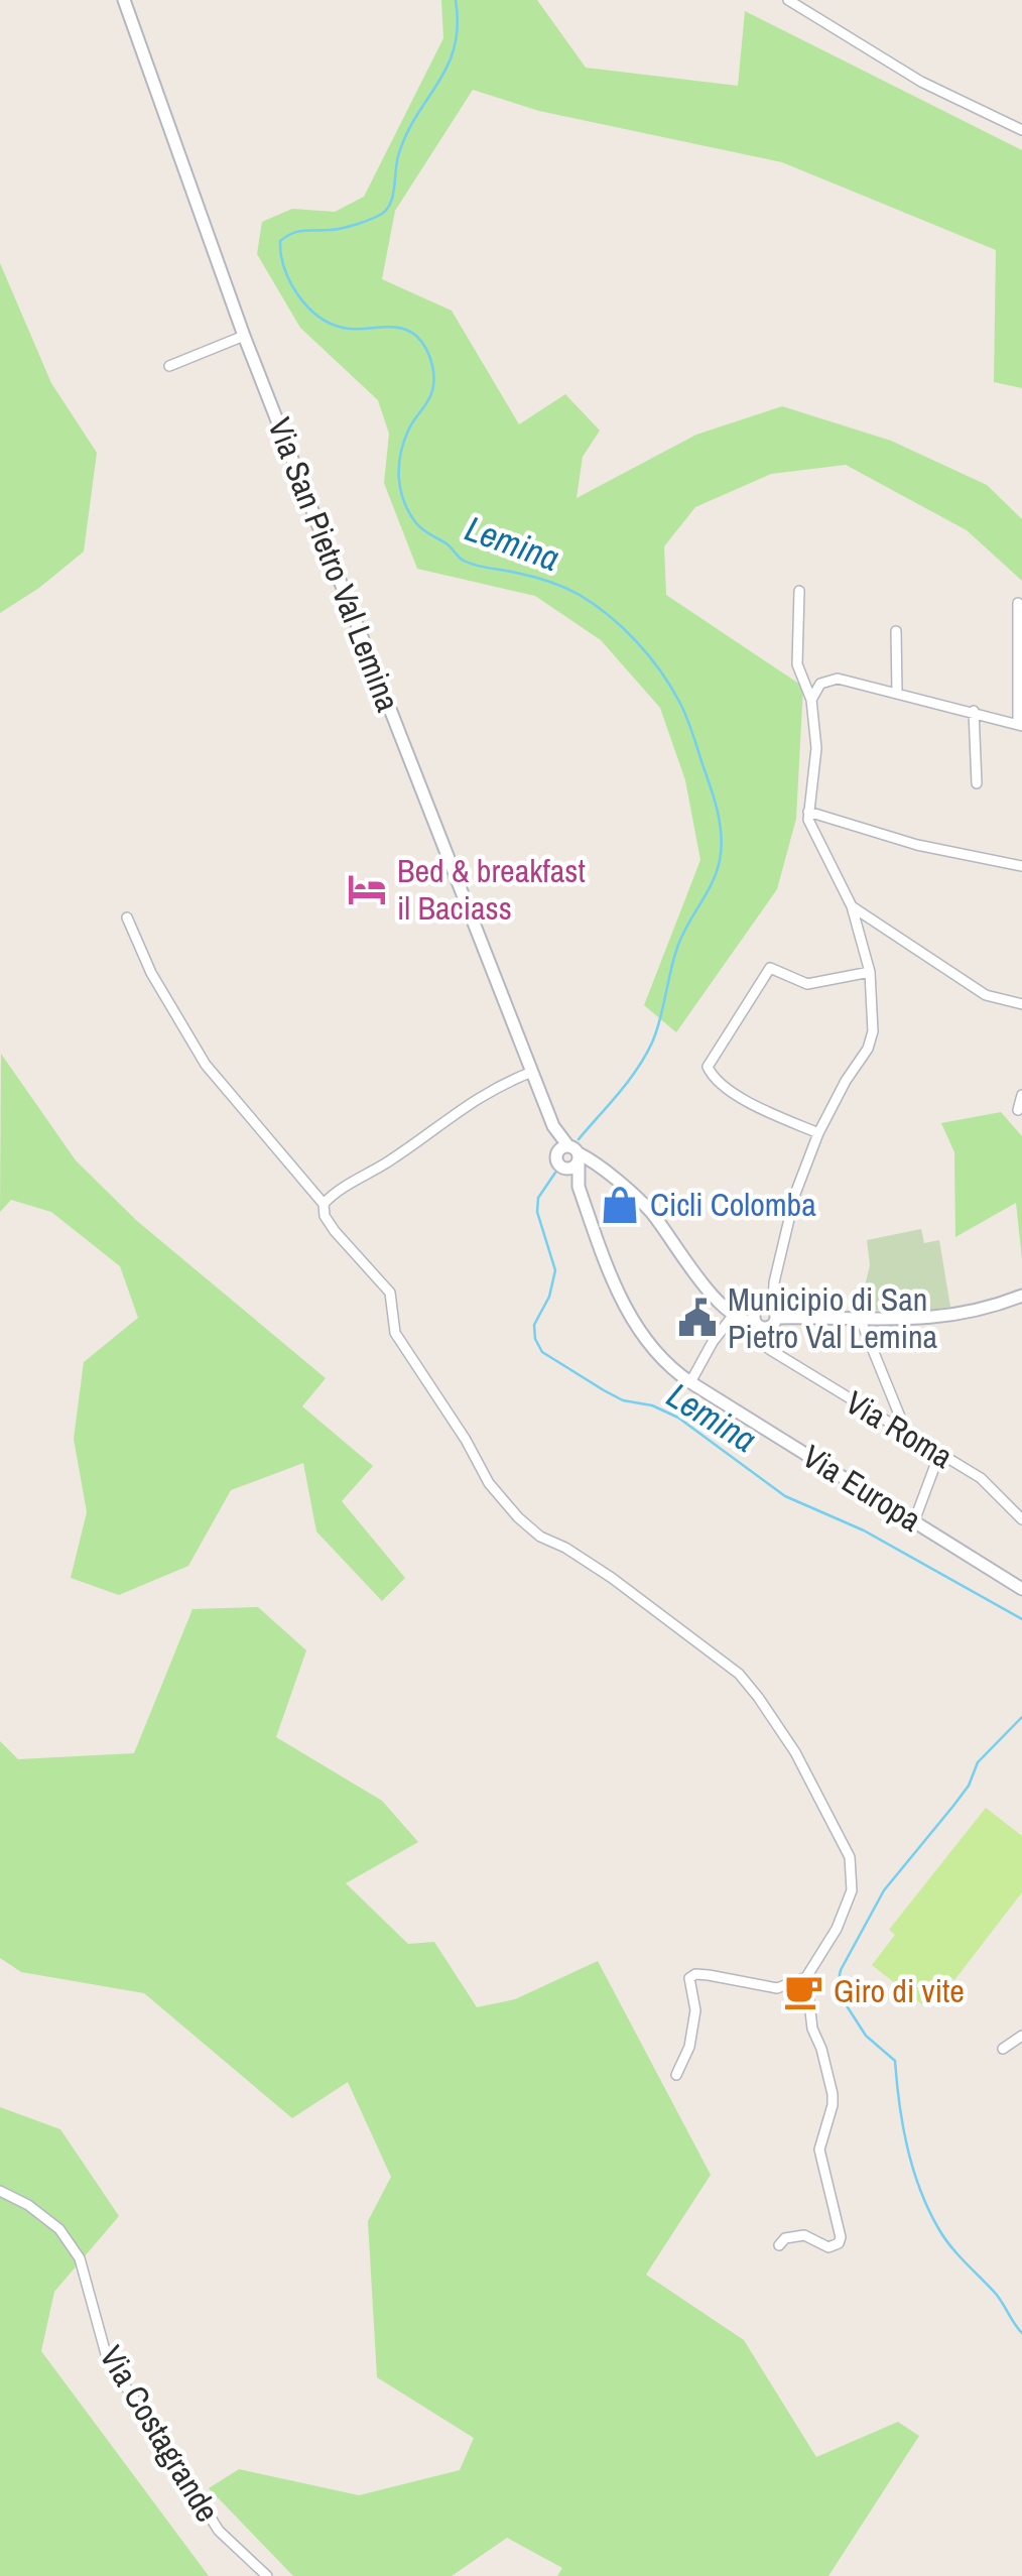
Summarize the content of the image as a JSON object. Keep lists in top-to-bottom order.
{
  "streets": {
    "street": [
      "Via San Pietro Val Lemina",
      "Via Roma",
      "Via Europa",
      "Via Costagrande"
    ]
  },
  "crossings": [
    ["Via San Pietro Val Lemina", "Via Europa"]
  ],
  "water": ["Lemina"],
  "places": {
    "hotel": ["Bed & breakfast il Baciass"],
    "shop": ["Cicli Colomba"],
    "public building": ["Municipio di San Pietro Val Lemina"],
    "cafe": ["Giro di vite"]
  }
}
